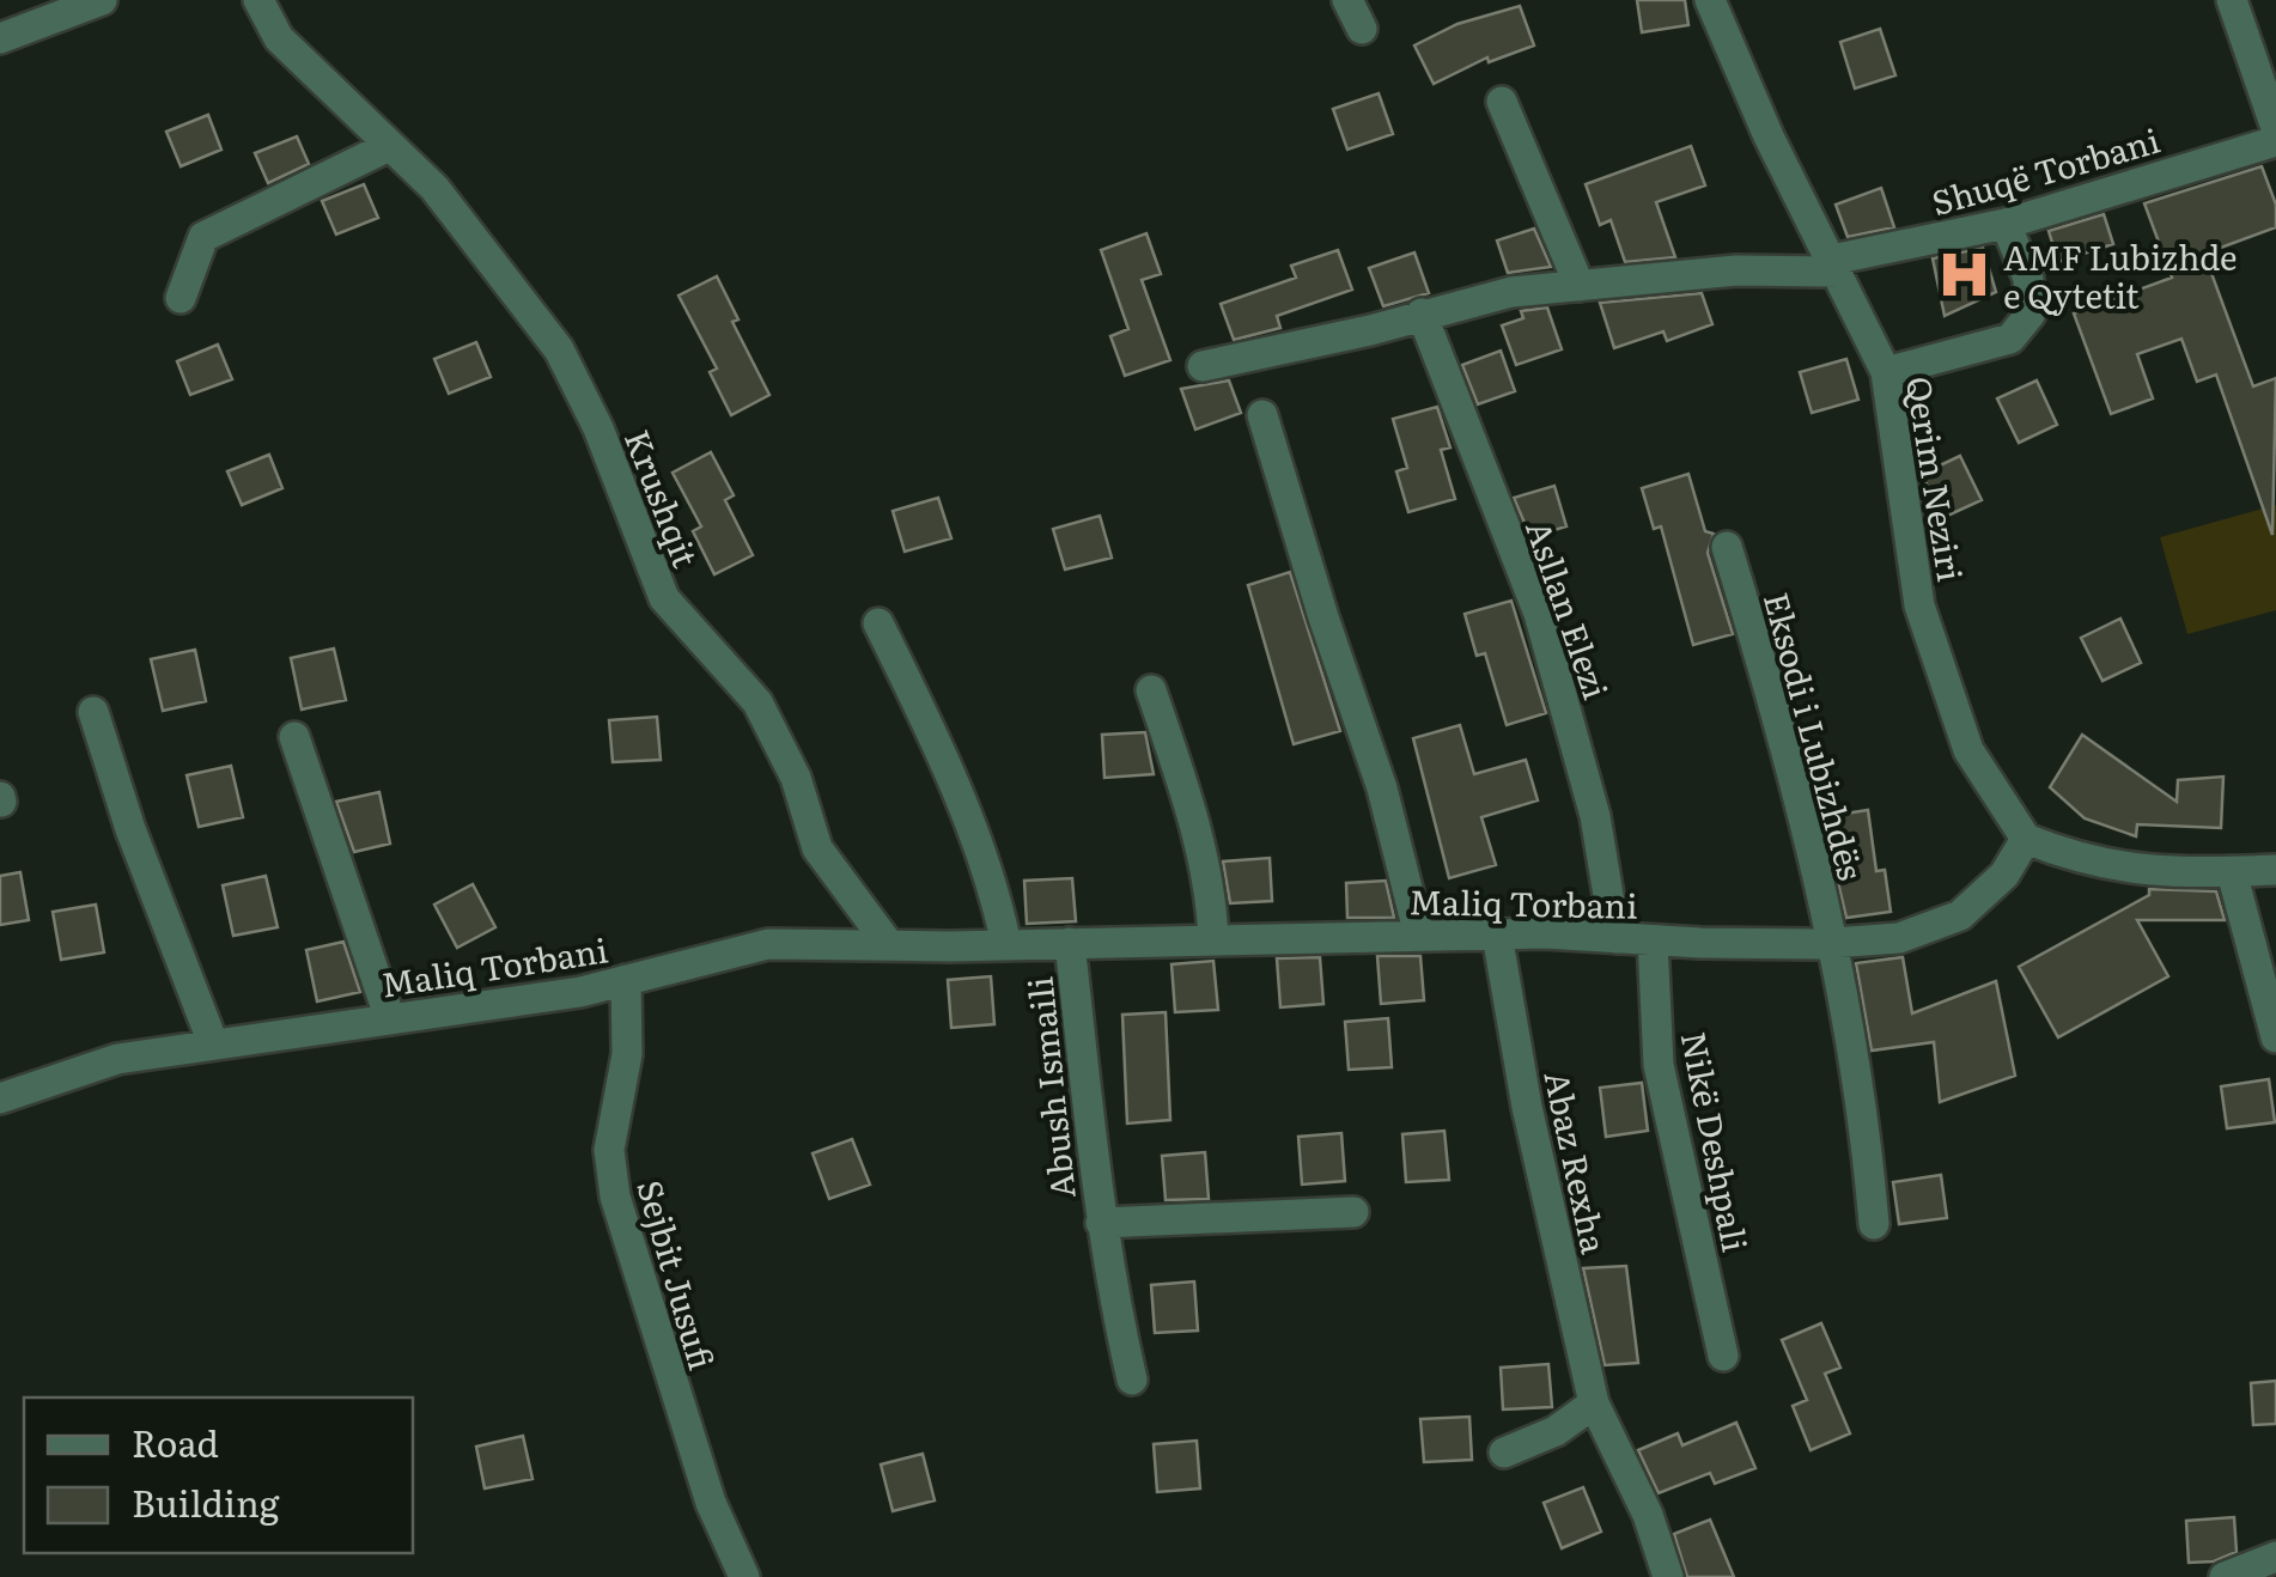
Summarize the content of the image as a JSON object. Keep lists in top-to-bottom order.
{
  "streets": {
    "street": [
      "Shuqë Torbani",
      "Qerim Neziri",
      "Krushqit",
      "Asllan Elezi",
      "Eksodi i Lubizhdës",
      "Maliq Torbani",
      "Abush Ismaili",
      "Nikë Deshpali",
      "Abaz Rexha",
      "Sejbit Jusufi"
    ]
  },
  "crossings": [
    ["Shuqë Torbani", "Qerim Neziri"],
    ["Qerim Neziri", "Maliq Torbani"],
    ["Krushqit", "Maliq Torbani"],
    ["Asllan Elezi", "Maliq Torbani"],
    ["Eksodi i Lubizhdës", "Maliq Torbani"],
    ["Maliq Torbani", "Abush Ismaili"],
    ["Maliq Torbani", "Nikë Deshpali"],
    ["Maliq Torbani", "Abaz Rexha"],
    ["Maliq Torbani", "Sejbit Jusufi"]
  ],
  "places": {
    "hospital": ["AMF Lubizhde e Qytetit"]
  },
  "legend": ["Road", "Building"]
}
